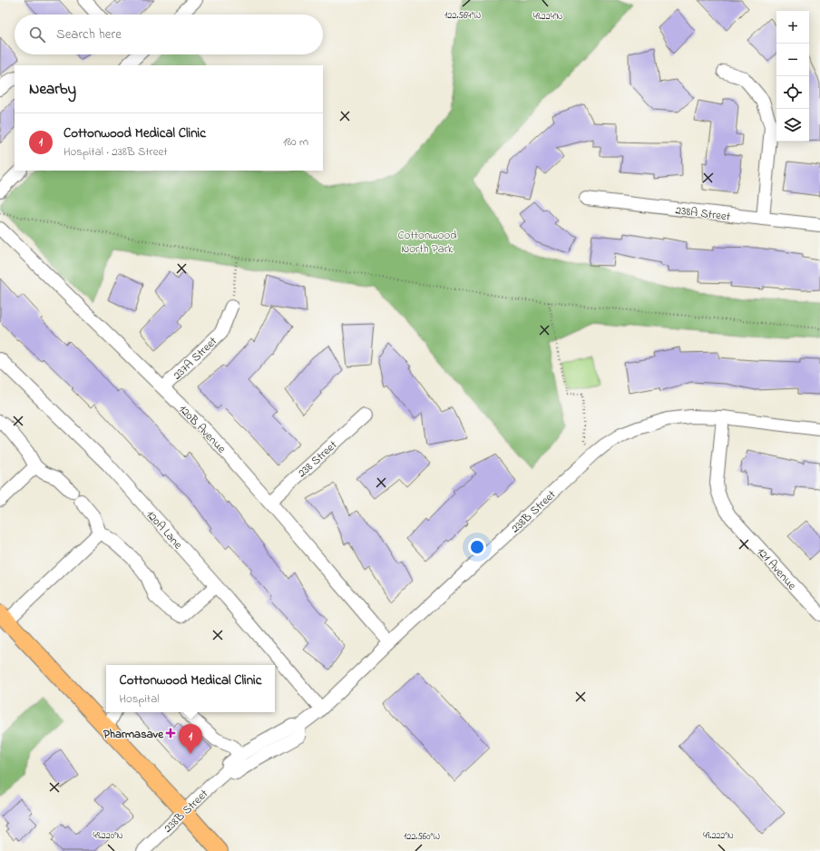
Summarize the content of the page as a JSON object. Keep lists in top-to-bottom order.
{
  "streets": {
    "street": [
      "238A Street",
      "237A Street",
      "120B Avenue",
      "238 Street",
      "238B Street",
      "120A Lane",
      "121 Avenue"
    ]
  },
  "crossings": [
    ["237A Street", "120B Avenue"],
    ["120B Avenue", "238 Street"],
    ["120B Avenue", "238B Street"],
    ["238B Street", "120A Lane"],
    ["238B Street", "121 Avenue"]
  ],
  "parks": ["Cottonwood North Park"],
  "places": {
    "health": ["Pharmasave"]
  },
  "page": {
    "map_buttons": ["+", "−"],
    "search": "Search here",
    "heading": "Nearby",
    "list": [
      {
        "mark": "1",
        "name": "Cottonwood Medical Clinic",
        "note": "Hospital · 238B Street",
        "value": "180 m"
      }
    ],
    "popup": ["Cottonwood Medical Clinic", "Hospital"],
    "pins": "1"
  },
  "coordinates": [
    "122.564°W",
    "49.224°N",
    "49.220°N",
    "49.222°N",
    "122.560°W"
  ]
}
